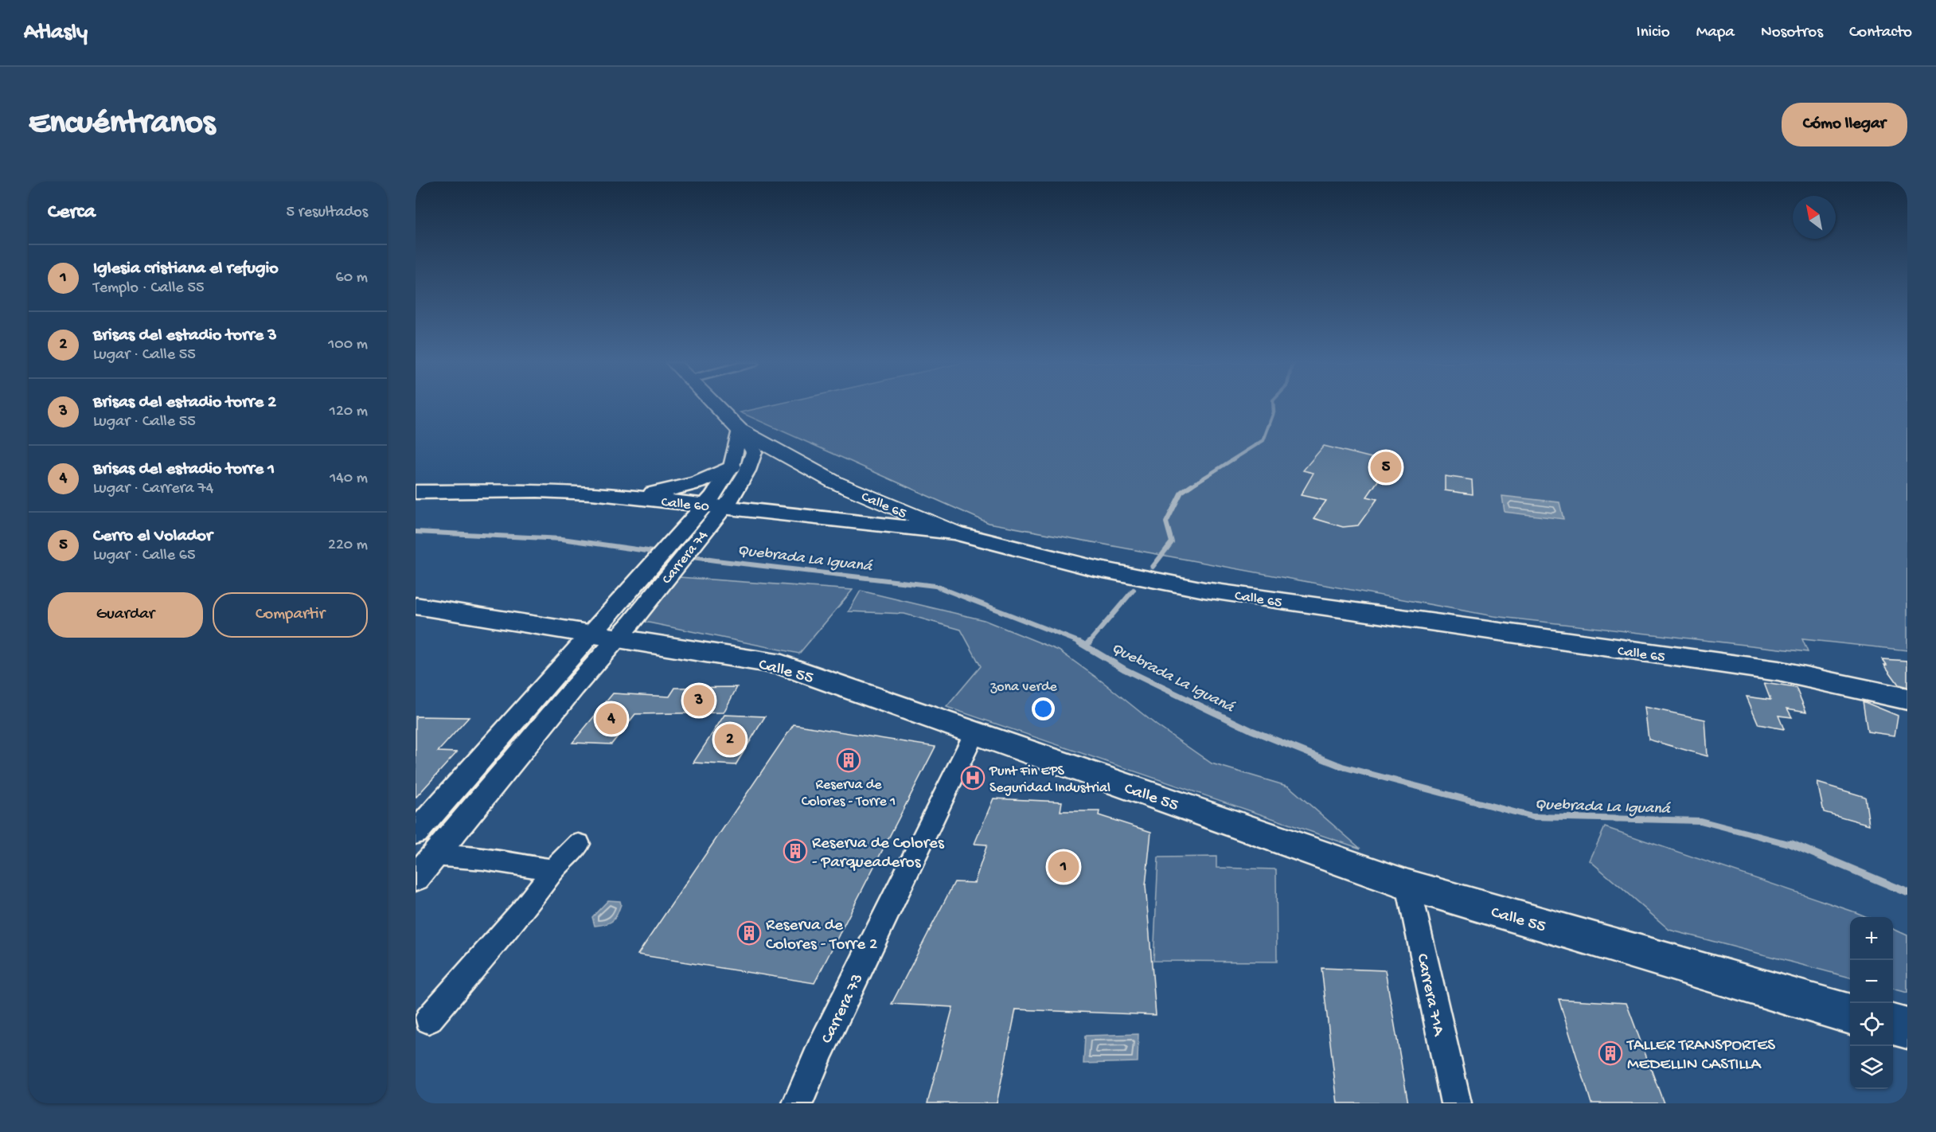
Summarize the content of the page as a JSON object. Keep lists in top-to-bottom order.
{
  "streets": {
    "highway": ["Calle 60", "Calle 65", "Calle 55"],
    "street": ["Carrera 74", "Carrera 71A", "Carrera 73"]
  },
  "crossings": [
    ["Calle 60", "Calle 65"],
    ["Calle 60", "Carrera 74"],
    ["Calle 65", "Carrera 74"],
    ["Carrera 74", "Calle 55"],
    ["Calle 55", "Carrera 71A"],
    ["Calle 55", "Carrera 73"]
  ],
  "water": ["Quebrada La Iguaná"],
  "parks": ["zona verde"],
  "places": {
    "building": [
      "Reserva de Colores - Torre 1",
      "Reserva de Colores - Parqueaderos",
      "Reserva de Colores - Torre 2",
      "TALLER TRANSPORTES MEDELLIN CASTILLA"
    ],
    "hospital": ["Punt Fin EPS Seguridad Industrial"]
  },
  "north": "top left",
  "page": {
    "header": "Atlasly",
    "nav": [
      "Inicio",
      "Mapa",
      "Nosotros",
      "Contacto"
    ],
    "buttons": [
      "Cómo llegar",
      ["Guardar", "Compartir"]
    ],
    "title": "Encuéntranos",
    "heading": ["Cerca", "5 resultados"],
    "list": [
      {
        "mark": "1",
        "name": "Iglesia cristiana el refugio",
        "note": "Templo · Calle 55",
        "value": "60 m"
      },
      {
        "mark": "2",
        "name": "Brisas del estadio torre 3",
        "note": "Lugar · Calle 55",
        "value": "100 m"
      },
      {
        "mark": "3",
        "name": "Brisas del estadio torre 2",
        "note": "Lugar · Calle 55",
        "value": "120 m"
      },
      {
        "mark": "4",
        "name": "Brisas del estadio torre 1",
        "note": "Lugar · Carrera 74",
        "value": "140 m"
      },
      {
        "mark": "5",
        "name": "Cerro el Volador",
        "note": "Lugar · Calle 65",
        "value": "220 m"
      }
    ],
    "pins": [
      "5",
      "3",
      "4",
      "2",
      "1"
    ],
    "map_buttons": ["+", "−"]
  }
}
